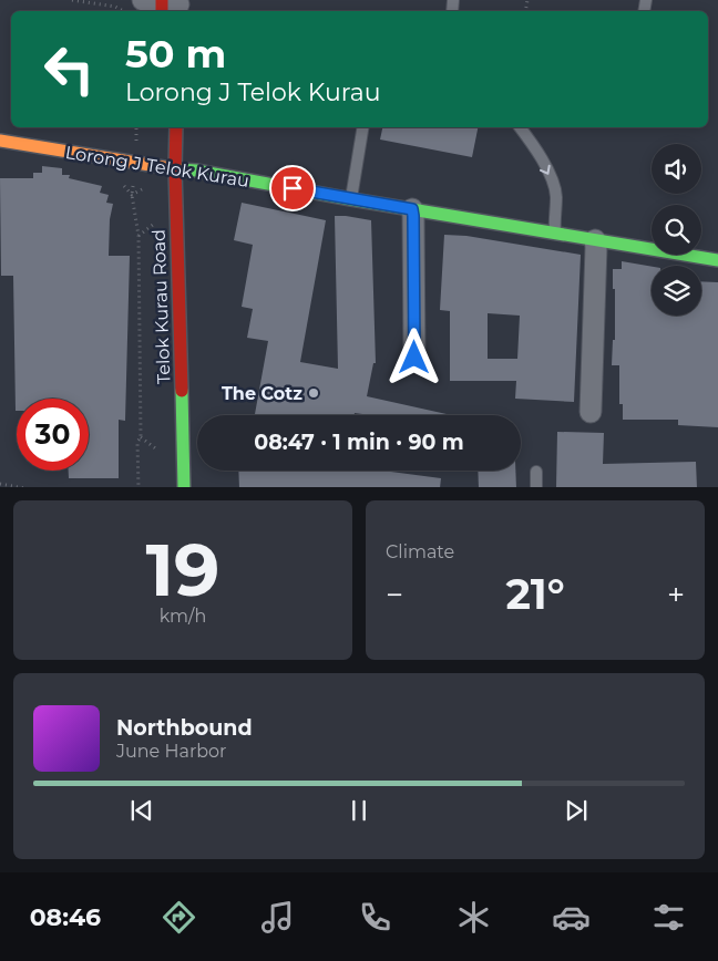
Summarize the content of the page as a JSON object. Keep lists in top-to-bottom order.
{
  "streets": {
    "street": ["Lorong J Telok Kurau", "Telok Kurau Road"]
  },
  "crossings": [
    ["Lorong J Telok Kurau", "Telok Kurau Road"]
  ],
  "places": ["The Cotz"],
  "page": {
    "turn": ["50 m", "Lorong J Telok Kurau"],
    "limit": "30",
    "trip": "08:47 · 1 min · 90 m",
    "tile": [
      ["19", "km/h"],
      "Climate"
    ],
    "heat": ["−", "21°", "+"],
    "song": ["Northbound", "June Harbor"],
    "tabs": "08:46"
  }
}
